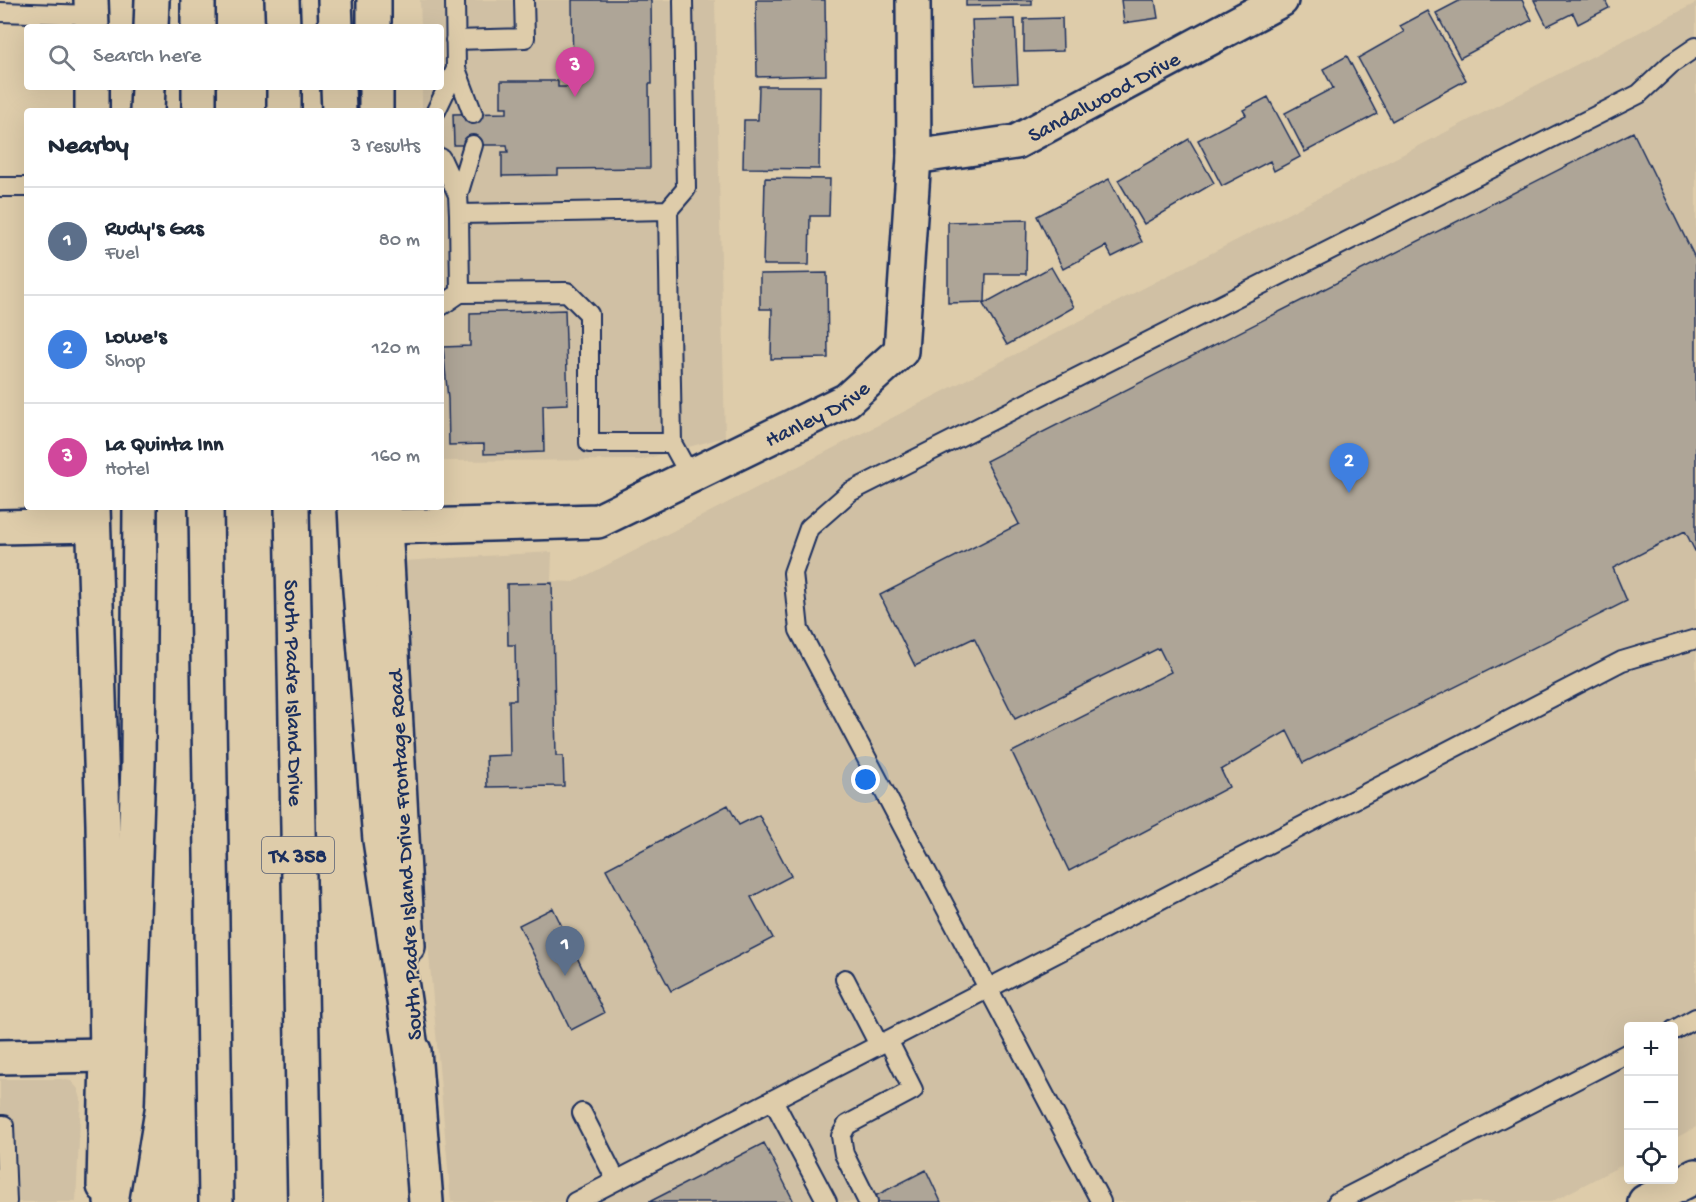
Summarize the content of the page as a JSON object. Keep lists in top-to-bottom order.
{
  "streets": {
    "main road": [
      "Sandalwood Drive",
      "Hanley Drive",
      "South Padre Island Drive",
      "TX 358",
      "South Padre Island Drive Frontage Road"
    ]
  },
  "crossings": [
    ["Sandalwood Drive", "Hanley Drive"],
    ["Hanley Drive", "South Padre Island Drive Frontage Road"]
  ],
  "page": {
    "search": "Search here",
    "pins": ["3", "2", "1"],
    "heading": ["Nearby", "3 results"],
    "list": [
      {
        "mark": "1",
        "name": "Rudy's Gas",
        "note": "Fuel",
        "value": "80 m"
      },
      {
        "mark": "2",
        "name": "Lowe's",
        "note": "Shop",
        "value": "120 m"
      },
      {
        "mark": "3",
        "name": "La Quinta Inn",
        "note": "Hotel",
        "value": "160 m"
      }
    ],
    "map_buttons": ["+", "−"]
  }
}
